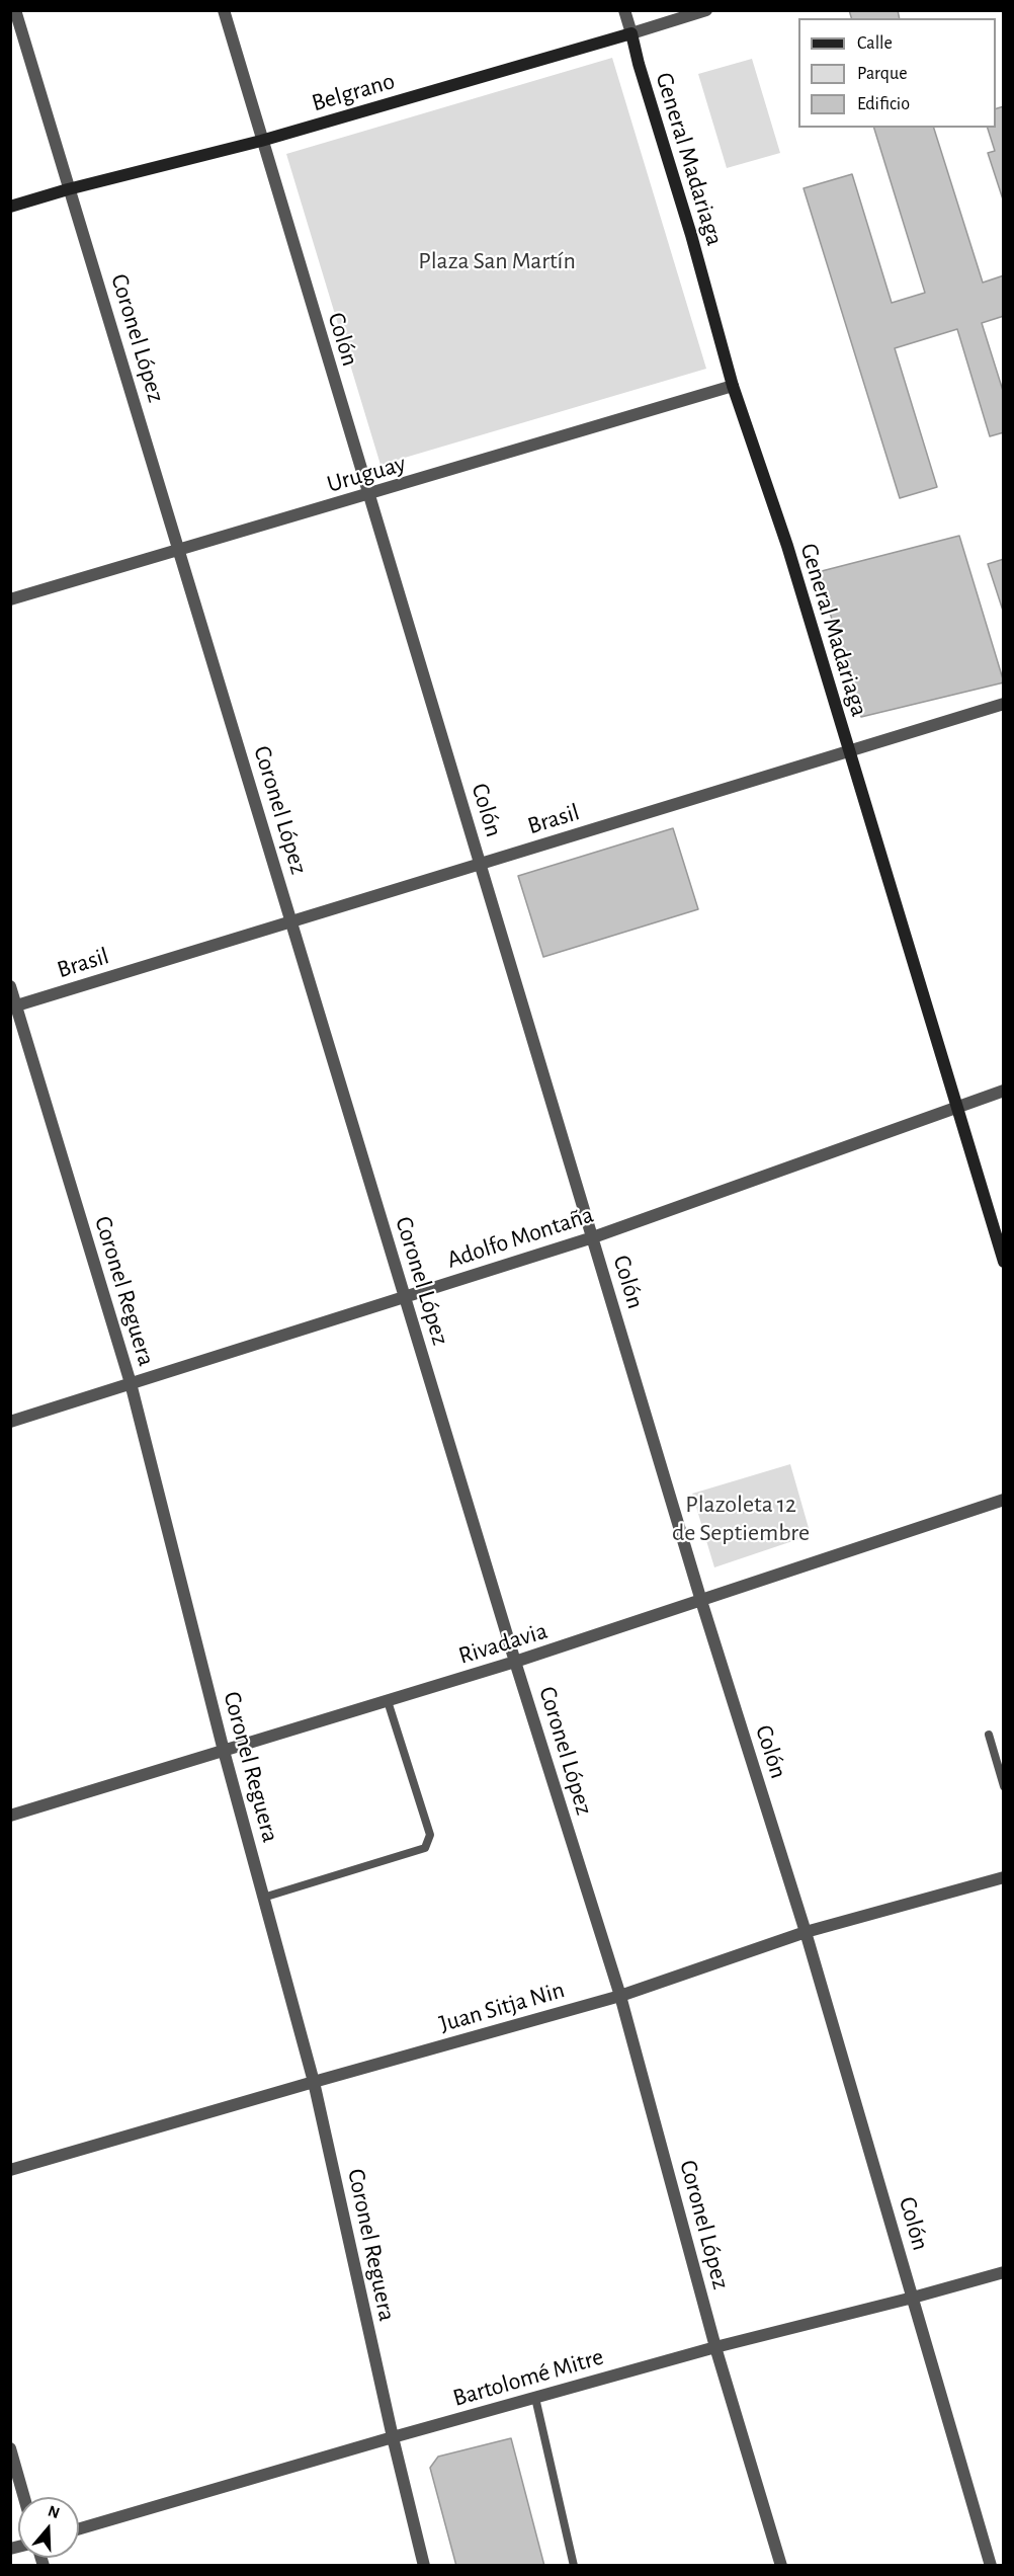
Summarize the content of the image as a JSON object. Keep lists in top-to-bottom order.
{
  "streets": {
    "street": [
      "Belgrano",
      "General Madariaga",
      "Coronel López",
      "Colón",
      "Uruguay",
      "Brasil",
      "Adolfo Montaña",
      "Coronel Reguera",
      "Rivadavia",
      "Juan Sitja Nin",
      "Bartolomé Mitre"
    ]
  },
  "crossings": [
    ["Belgrano", "General Madariaga"],
    ["Belgrano", "Coronel López"],
    ["Belgrano", "Colón"],
    ["General Madariaga", "Uruguay"],
    ["General Madariaga", "Brasil"],
    ["General Madariaga", "Adolfo Montaña"],
    ["Coronel López", "Uruguay"],
    ["Coronel López", "Brasil"],
    ["Coronel López", "Adolfo Montaña"],
    ["Coronel López", "Rivadavia"],
    ["Coronel López", "Juan Sitja Nin"],
    ["Coronel López", "Bartolomé Mitre"],
    ["Colón", "Uruguay"],
    ["Colón", "Brasil"],
    ["Colón", "Adolfo Montaña"],
    ["Colón", "Rivadavia"],
    ["Colón", "Juan Sitja Nin"],
    ["Colón", "Bartolomé Mitre"],
    ["Brasil", "Coronel Reguera"],
    ["Adolfo Montaña", "Coronel Reguera"],
    ["Coronel Reguera", "Rivadavia"],
    ["Coronel Reguera", "Juan Sitja Nin"],
    ["Coronel Reguera", "Bartolomé Mitre"]
  ],
  "parks": ["Plaza San Martín", "Plazoleta 12 de Septiembre"],
  "legend": ["Calle", "Parque", "Edificio"],
  "north": "top"
}
